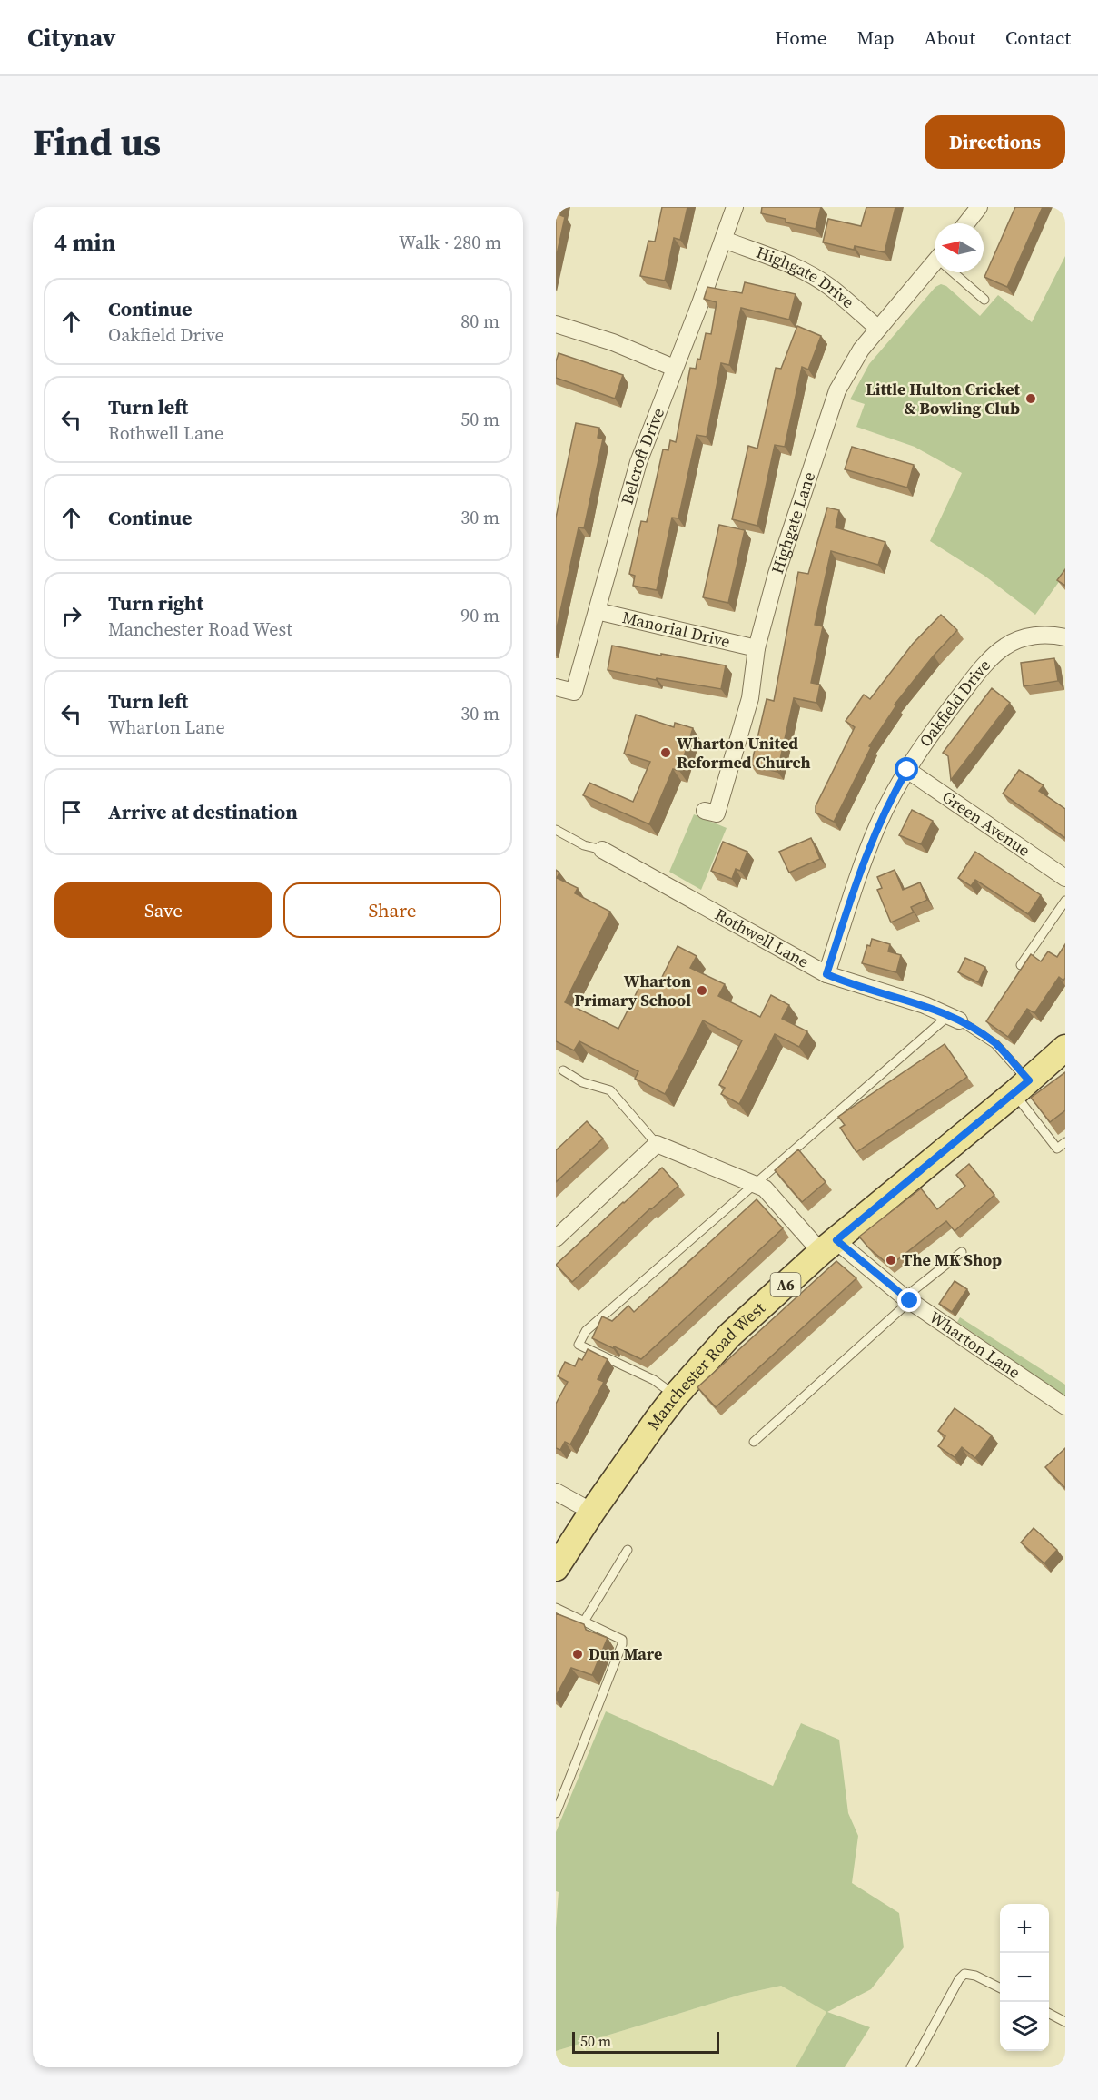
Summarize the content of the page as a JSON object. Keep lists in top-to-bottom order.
{
  "streets": {
    "main road": ["A6", "Manchester Road West"],
    "street": [
      "Highgate Drive",
      "Belcroft Drive",
      "Highgate Lane",
      "Manorial Drive",
      "Oakfield Drive",
      "Green Avenue",
      "Rothwell Lane",
      "Wharton Lane"
    ]
  },
  "crossings": [
    ["Highgate Drive", "Belcroft Drive"],
    ["Highgate Drive", "Highgate Lane"],
    ["Belcroft Drive", "Manorial Drive"],
    ["Highgate Lane", "Manorial Drive"],
    ["Oakfield Drive", "Green Avenue"],
    ["Oakfield Drive", "Rothwell Lane"],
    ["Wharton Lane", "Manchester Road West"]
  ],
  "places": [
    "Little Hulton Cricket & Bowling Club",
    "Wharton United Reformed Church",
    "Wharton Primary School",
    "The MK Shop",
    "Dun Mare"
  ],
  "scale_bar": "50 m",
  "north": "left",
  "page": {
    "header": "Citynav",
    "nav": [
      "Home",
      "Map",
      "About",
      "Contact"
    ],
    "title": "Find us",
    "buttons": [
      "Directions",
      ["Save", "Share"]
    ],
    "heading": ["4 min", "Walk · 280 m"],
    "list": [
      ["Continue", "Oakfield Drive", "80 m"],
      ["Turn left", "Rothwell Lane", "50 m"],
      ["Continue", "30 m"],
      ["Turn right", "Manchester Road West", "90 m"],
      ["Turn left", "Wharton Lane", "30 m"],
      "Arrive at destination"
    ],
    "map_buttons": ["+", "−"],
    "scale": "50 m"
  }
}
